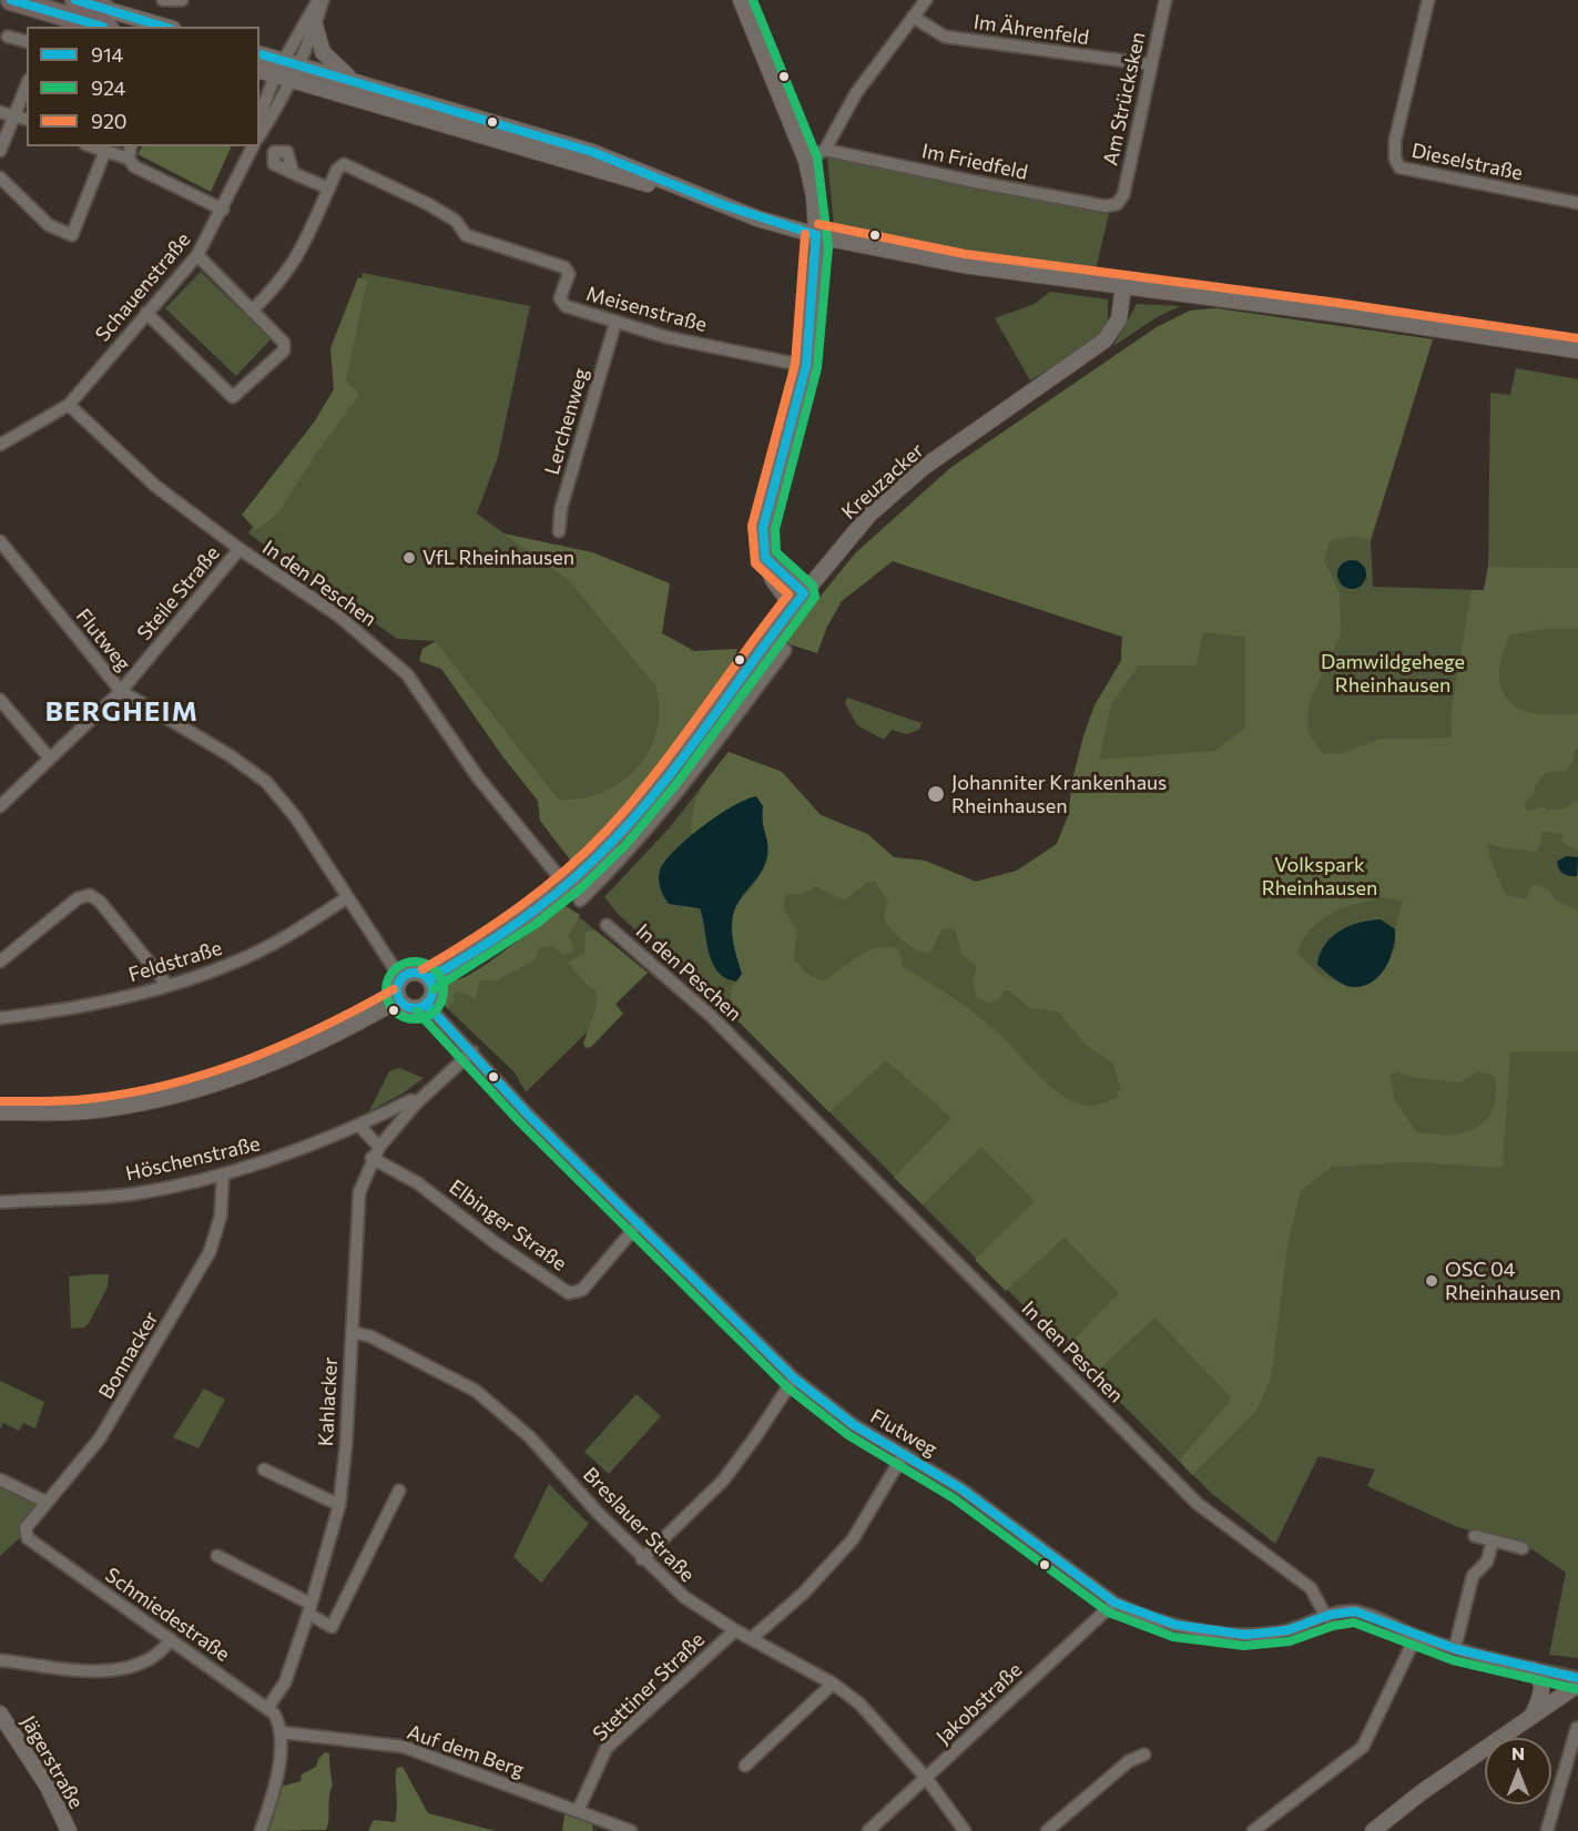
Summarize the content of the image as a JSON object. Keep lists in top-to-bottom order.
{
  "streets": {
    "street": [
      "Im Ährenfeld",
      "Am Strücksken",
      "Im Friedfeld",
      "Dieselstraße",
      "Schauenstraße",
      "Meisenstraße",
      "Lerchenweg",
      "Kreuzacker",
      "In den Peschen",
      "Steile Straße",
      "Flutweg",
      "Feldstraße",
      "Höschenstraße",
      "Elbinger Straße",
      "Bonnacker",
      "Kahlacker",
      "Breslauer Straße",
      "Schmiedestraße",
      "Stettiner Straße",
      "Jakobstraße",
      "Auf dem Berg",
      "Jägerstraße"
    ]
  },
  "crossings": [
    ["Im Ährenfeld", "Am Strücksken"],
    ["Am Strücksken", "Im Friedfeld"],
    ["Schauenstraße", "In den Peschen"],
    ["Meisenstraße", "Lerchenweg"],
    ["Kreuzacker", "In den Peschen"],
    ["Kreuzacker", "Flutweg"],
    ["In den Peschen", "Steile Straße"],
    ["In den Peschen", "Flutweg"],
    ["Steile Straße", "Flutweg"],
    ["Flutweg", "Feldstraße"],
    ["Flutweg", "Elbinger Straße"],
    ["Flutweg", "Kahlacker"],
    ["Flutweg", "Jakobstraße"],
    ["Höschenstraße", "Bonnacker"],
    ["Höschenstraße", "Kahlacker"],
    ["Elbinger Straße", "Kahlacker"],
    ["Bonnacker", "Schmiedestraße"],
    ["Kahlacker", "Breslauer Straße"],
    ["Kahlacker", "Schmiedestraße"],
    ["Breslauer Straße", "Stettiner Straße"],
    ["Breslauer Straße", "Jakobstraße"],
    ["Schmiedestraße", "Auf dem Berg"],
    ["Stettiner Straße", "Auf dem Berg"]
  ],
  "districts": ["BERGHEIM"],
  "parks": ["Damwildgehege Rheinhausen", "Volkspark Rheinhausen"],
  "places": ["VfL Rheinhausen", "Johanniter Krankenhaus Rheinhausen", "OSC 04 Rheinhausen"],
  "lines": ["transit line 914", "transit line 924", "transit line 920"],
  "legend": ["914", "924", "920"],
  "north": "top"
}
